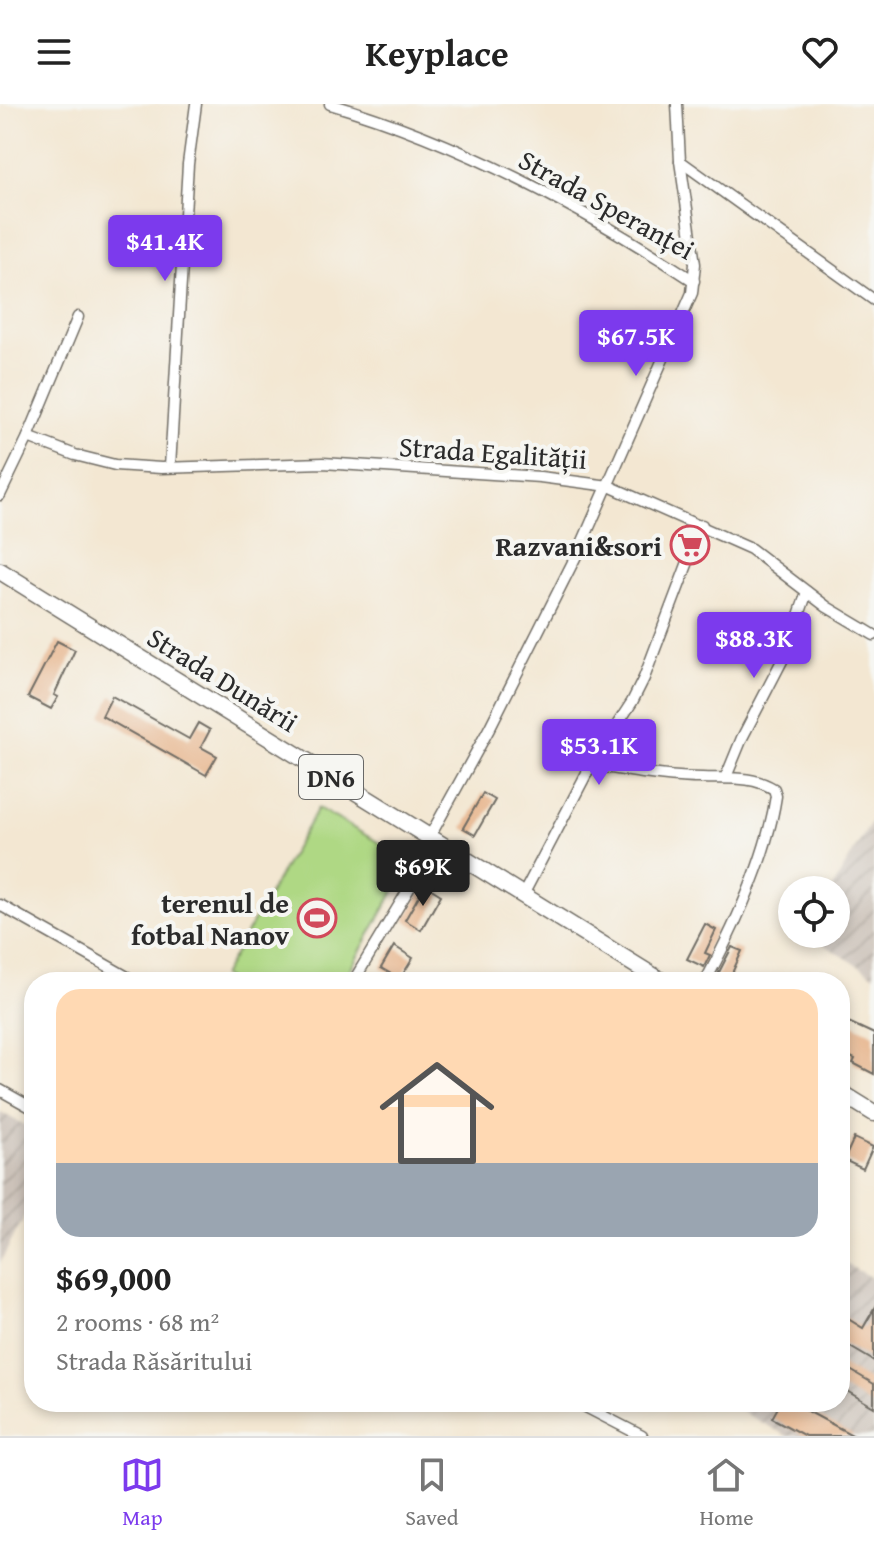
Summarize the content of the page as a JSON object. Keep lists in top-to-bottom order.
{
  "streets": {
    "main road": ["Strada Dunării", "DN6"],
    "street": ["Strada Speranței", "Strada Egalității"]
  },
  "crossings": [
    ["Strada Egalității", "Strada Dunării"]
  ],
  "places": {
    "supermarket": ["Razvani&sori"],
    "sports": ["terenul de fotbal Nanov"]
  },
  "page": {
    "header": "Keyplace",
    "price": [
      "$41.4K",
      "$67.5K",
      "$88.3K",
      "$53.1K",
      "$69K"
    ],
    "list": [
      {
        "name": "$69,000",
        "note": "2 rooms · 68 m² · Strada Răsăritului"
      }
    ],
    "tabs": ["Map", "Saved", "Home"]
  }
}
